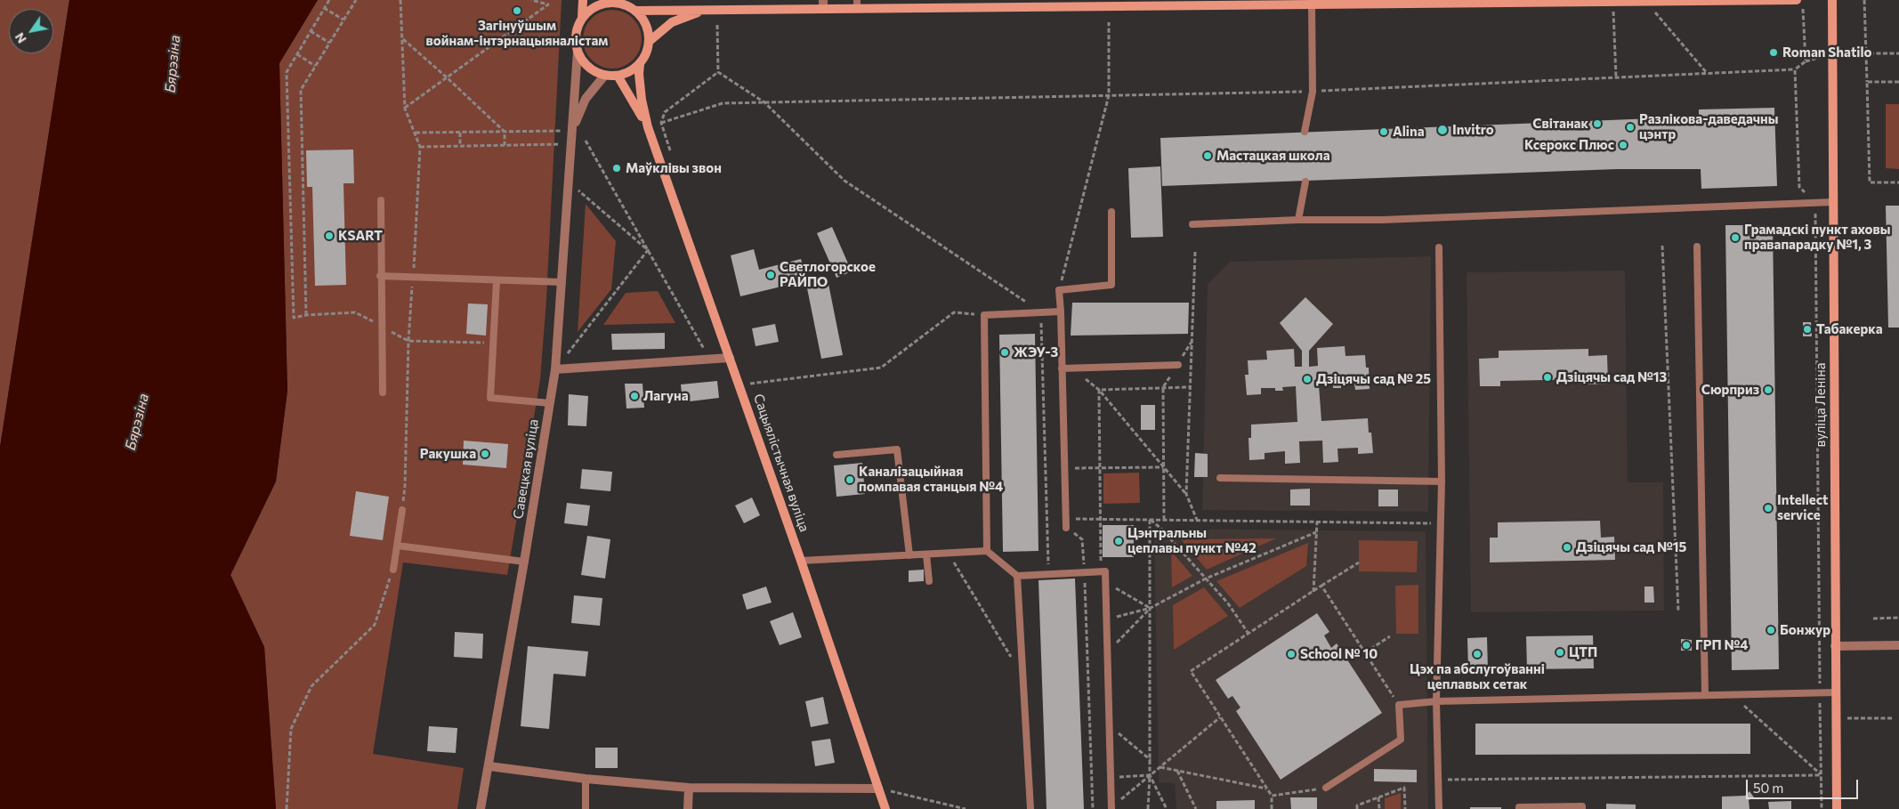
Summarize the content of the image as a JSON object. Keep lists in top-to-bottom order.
{
  "streets": {
    "street": ["вуліца Леніна", "Сацыялістычная вуліца", "Савецкая вуліца"]
  },
  "crossings": [
    ["Сацыялістычная вуліца", "Савецкая вуліца"]
  ],
  "water": ["Бярэзіна"],
  "places": [
    "Загінуўшым войнам-інтэрнацыяналістам",
    "Roman Shatilo",
    "Світанак",
    "Разлікова-даведачны цэнтр",
    "Invitro",
    "Alina",
    "Ксерокс Плюс",
    "Мастацкая школа",
    "Маўклівы звон",
    "KSART",
    "Грамадскі пункт аховы правапарадку №1, 3",
    "Светлогорское РАЙПО",
    "Табакерка",
    "ЖЭУ-3",
    "Дзіцячы сад №13",
    "Дзіцячы сад № 25",
    "Сюрприз",
    "Лагуна",
    "Ракушка",
    "Каналізацыйная помпавая станцыя №4",
    "Intellect service",
    "Цэнтральны цеплавы пункт №42",
    "Дзіцячы сад №15",
    "Бонжур",
    "ГРП №4",
    "ЦТП",
    "School № 10",
    "Цэх па абслугоўванні цеплавых сетак"
  ],
  "scale_bar": "50 m",
  "north": "bottom left"
}
